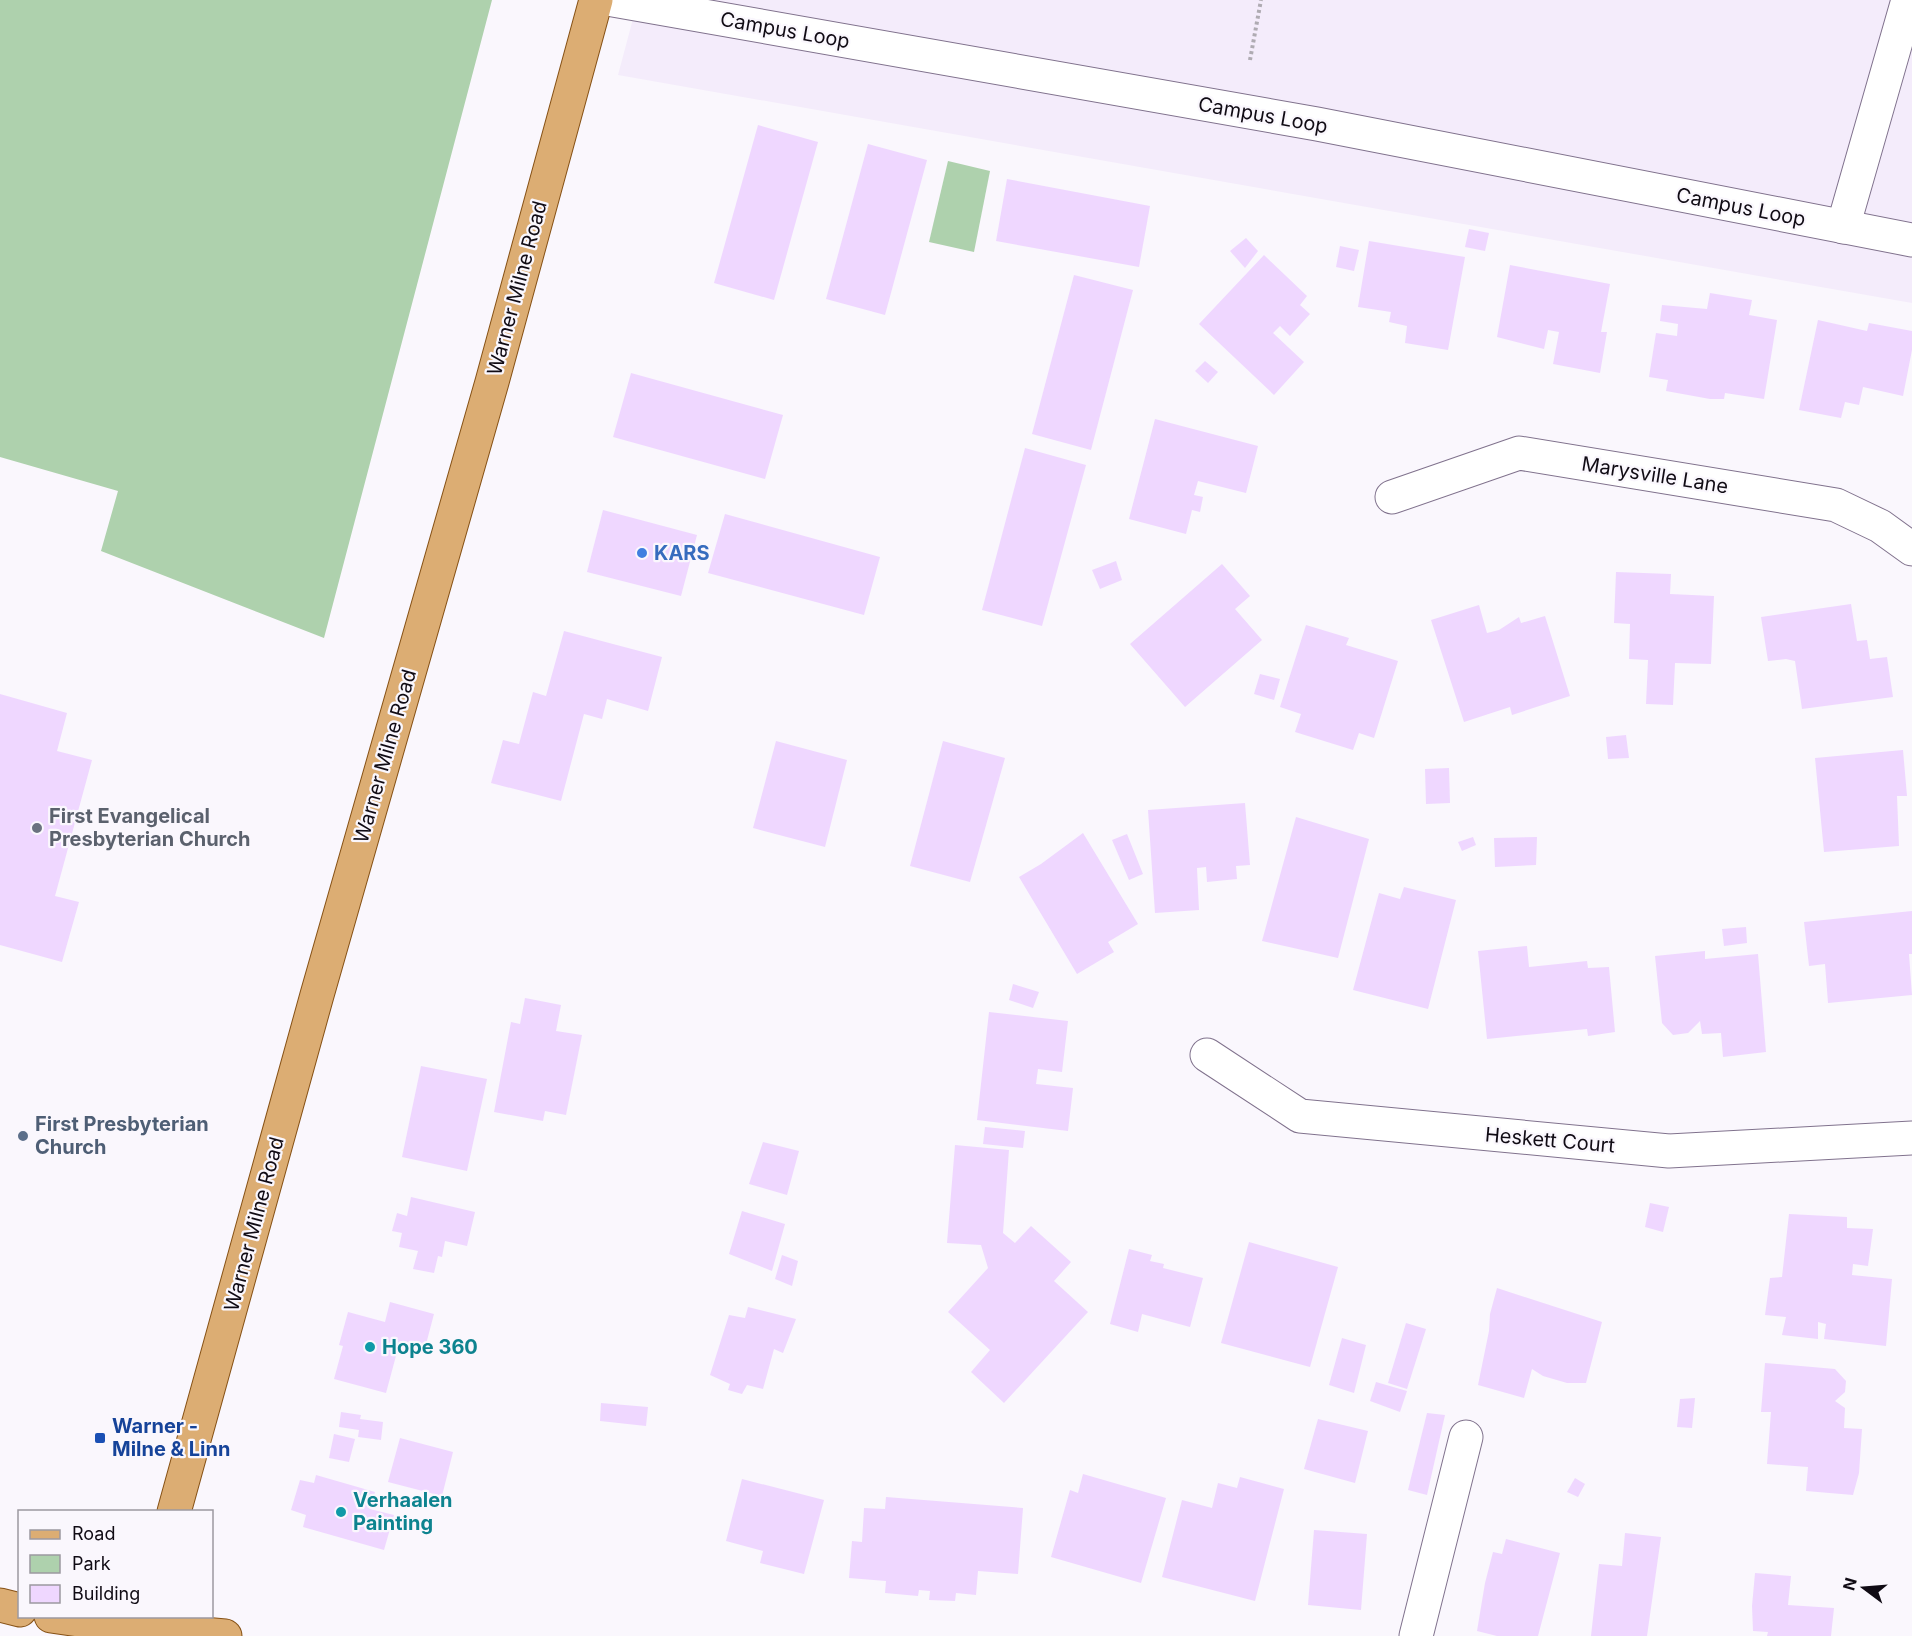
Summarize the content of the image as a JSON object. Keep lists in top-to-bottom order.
{
  "streets": {
    "main road": ["Warner Milne Road"],
    "street": ["Campus Loop", "Marysville Lane", "Heskett Court"]
  },
  "places": {
    "other": [
      "KARS",
      "First Evangelical Presbyterian Church",
      "First Presbyterian Church",
      "Hope 360",
      "Verhaalen Painting"
    ],
    "transit": ["Warner - Milne & Linn"]
  },
  "legend": ["Road", "Park", "Building"],
  "north": "left"
}
